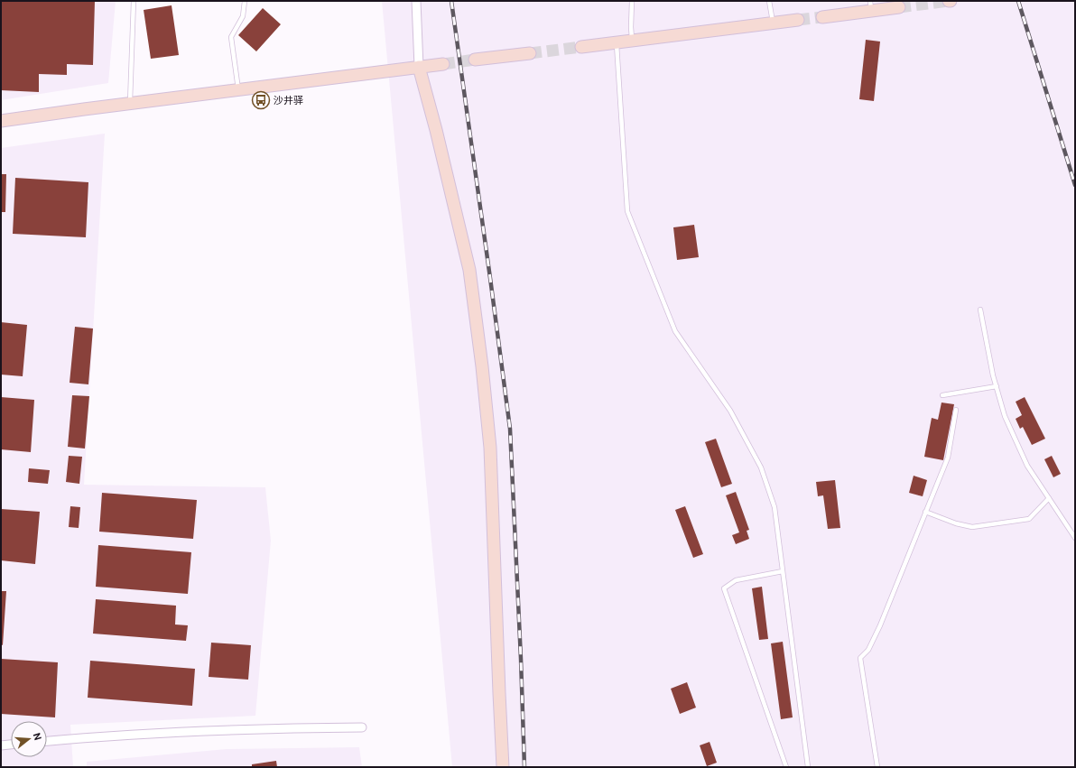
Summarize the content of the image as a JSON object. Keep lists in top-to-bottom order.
{
  "places": {
    "bus stop": ["沙井驿"]
  },
  "north": "right"
}
